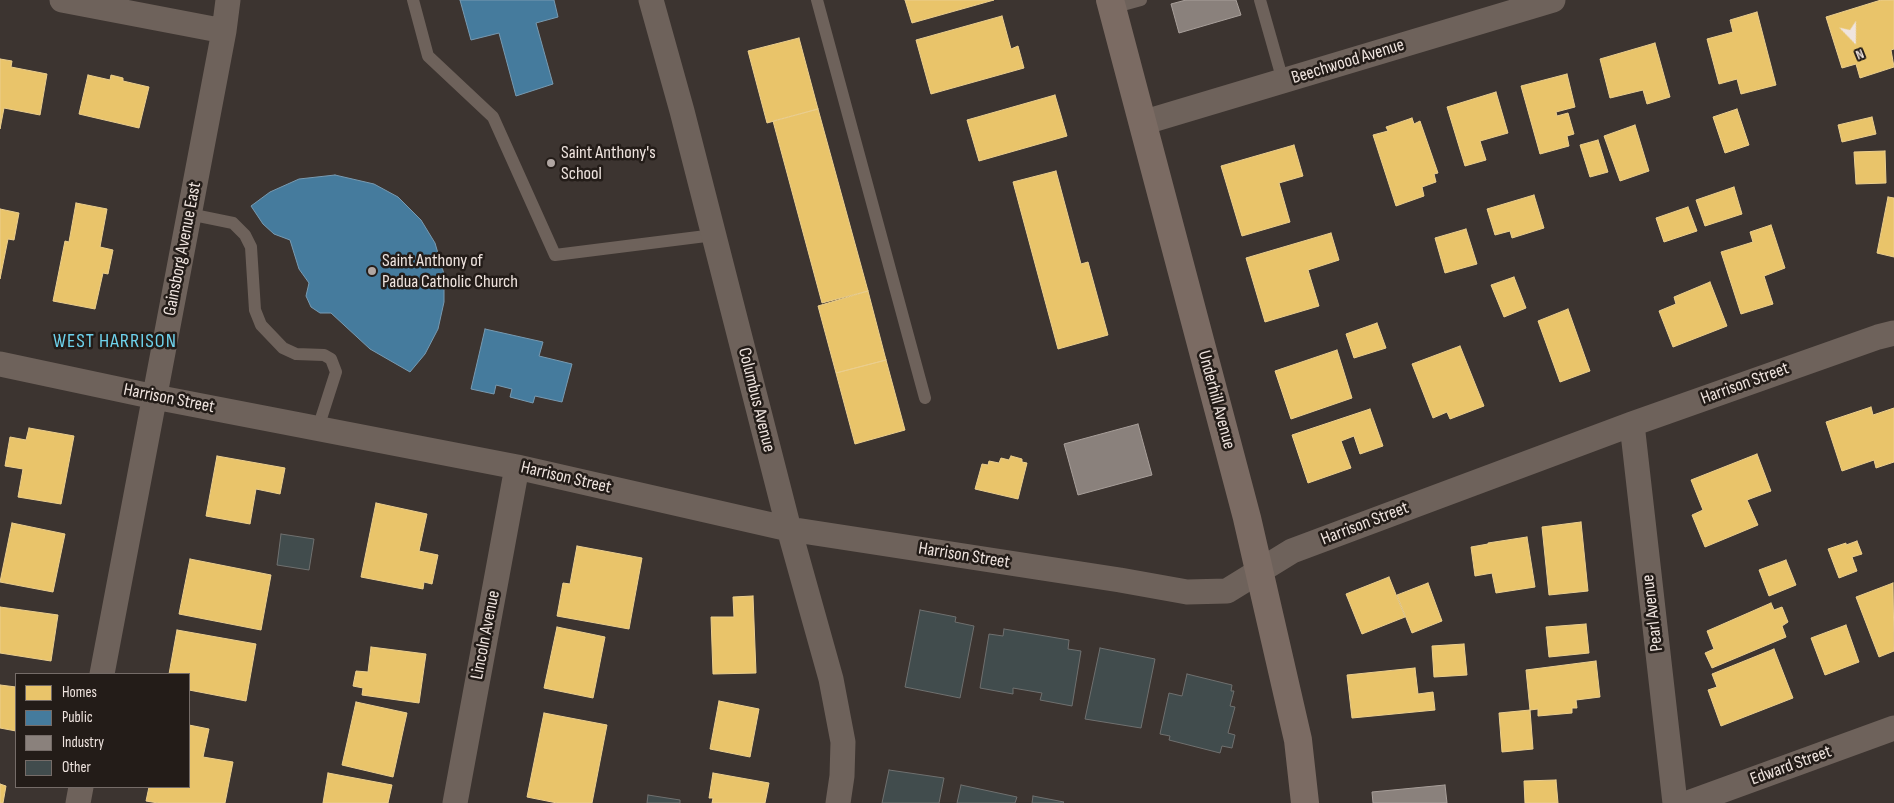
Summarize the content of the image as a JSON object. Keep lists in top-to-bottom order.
{
  "streets": {
    "street": [
      "Beechwood Avenue",
      "Gainsborg Avenue East",
      "Harrison Street",
      "Columbus Avenue",
      "Underhill Avenue",
      "Pearl Avenue",
      "Lincoln Avenue",
      "Edward Street"
    ]
  },
  "crossings": [
    ["Beechwood Avenue", "Underhill Avenue"],
    ["Gainsborg Avenue East", "Harrison Street"],
    ["Harrison Street", "Columbus Avenue"],
    ["Harrison Street", "Underhill Avenue"],
    ["Harrison Street", "Pearl Avenue"],
    ["Harrison Street", "Lincoln Avenue"]
  ],
  "districts": ["WEST HARRISON"],
  "places": ["Saint Anthony's School", "Saint Anthony of Padua Catholic Church"],
  "legend": [
    "Homes",
    "Public",
    "Industry",
    "Other"
  ],
  "north": "bottom"
}
